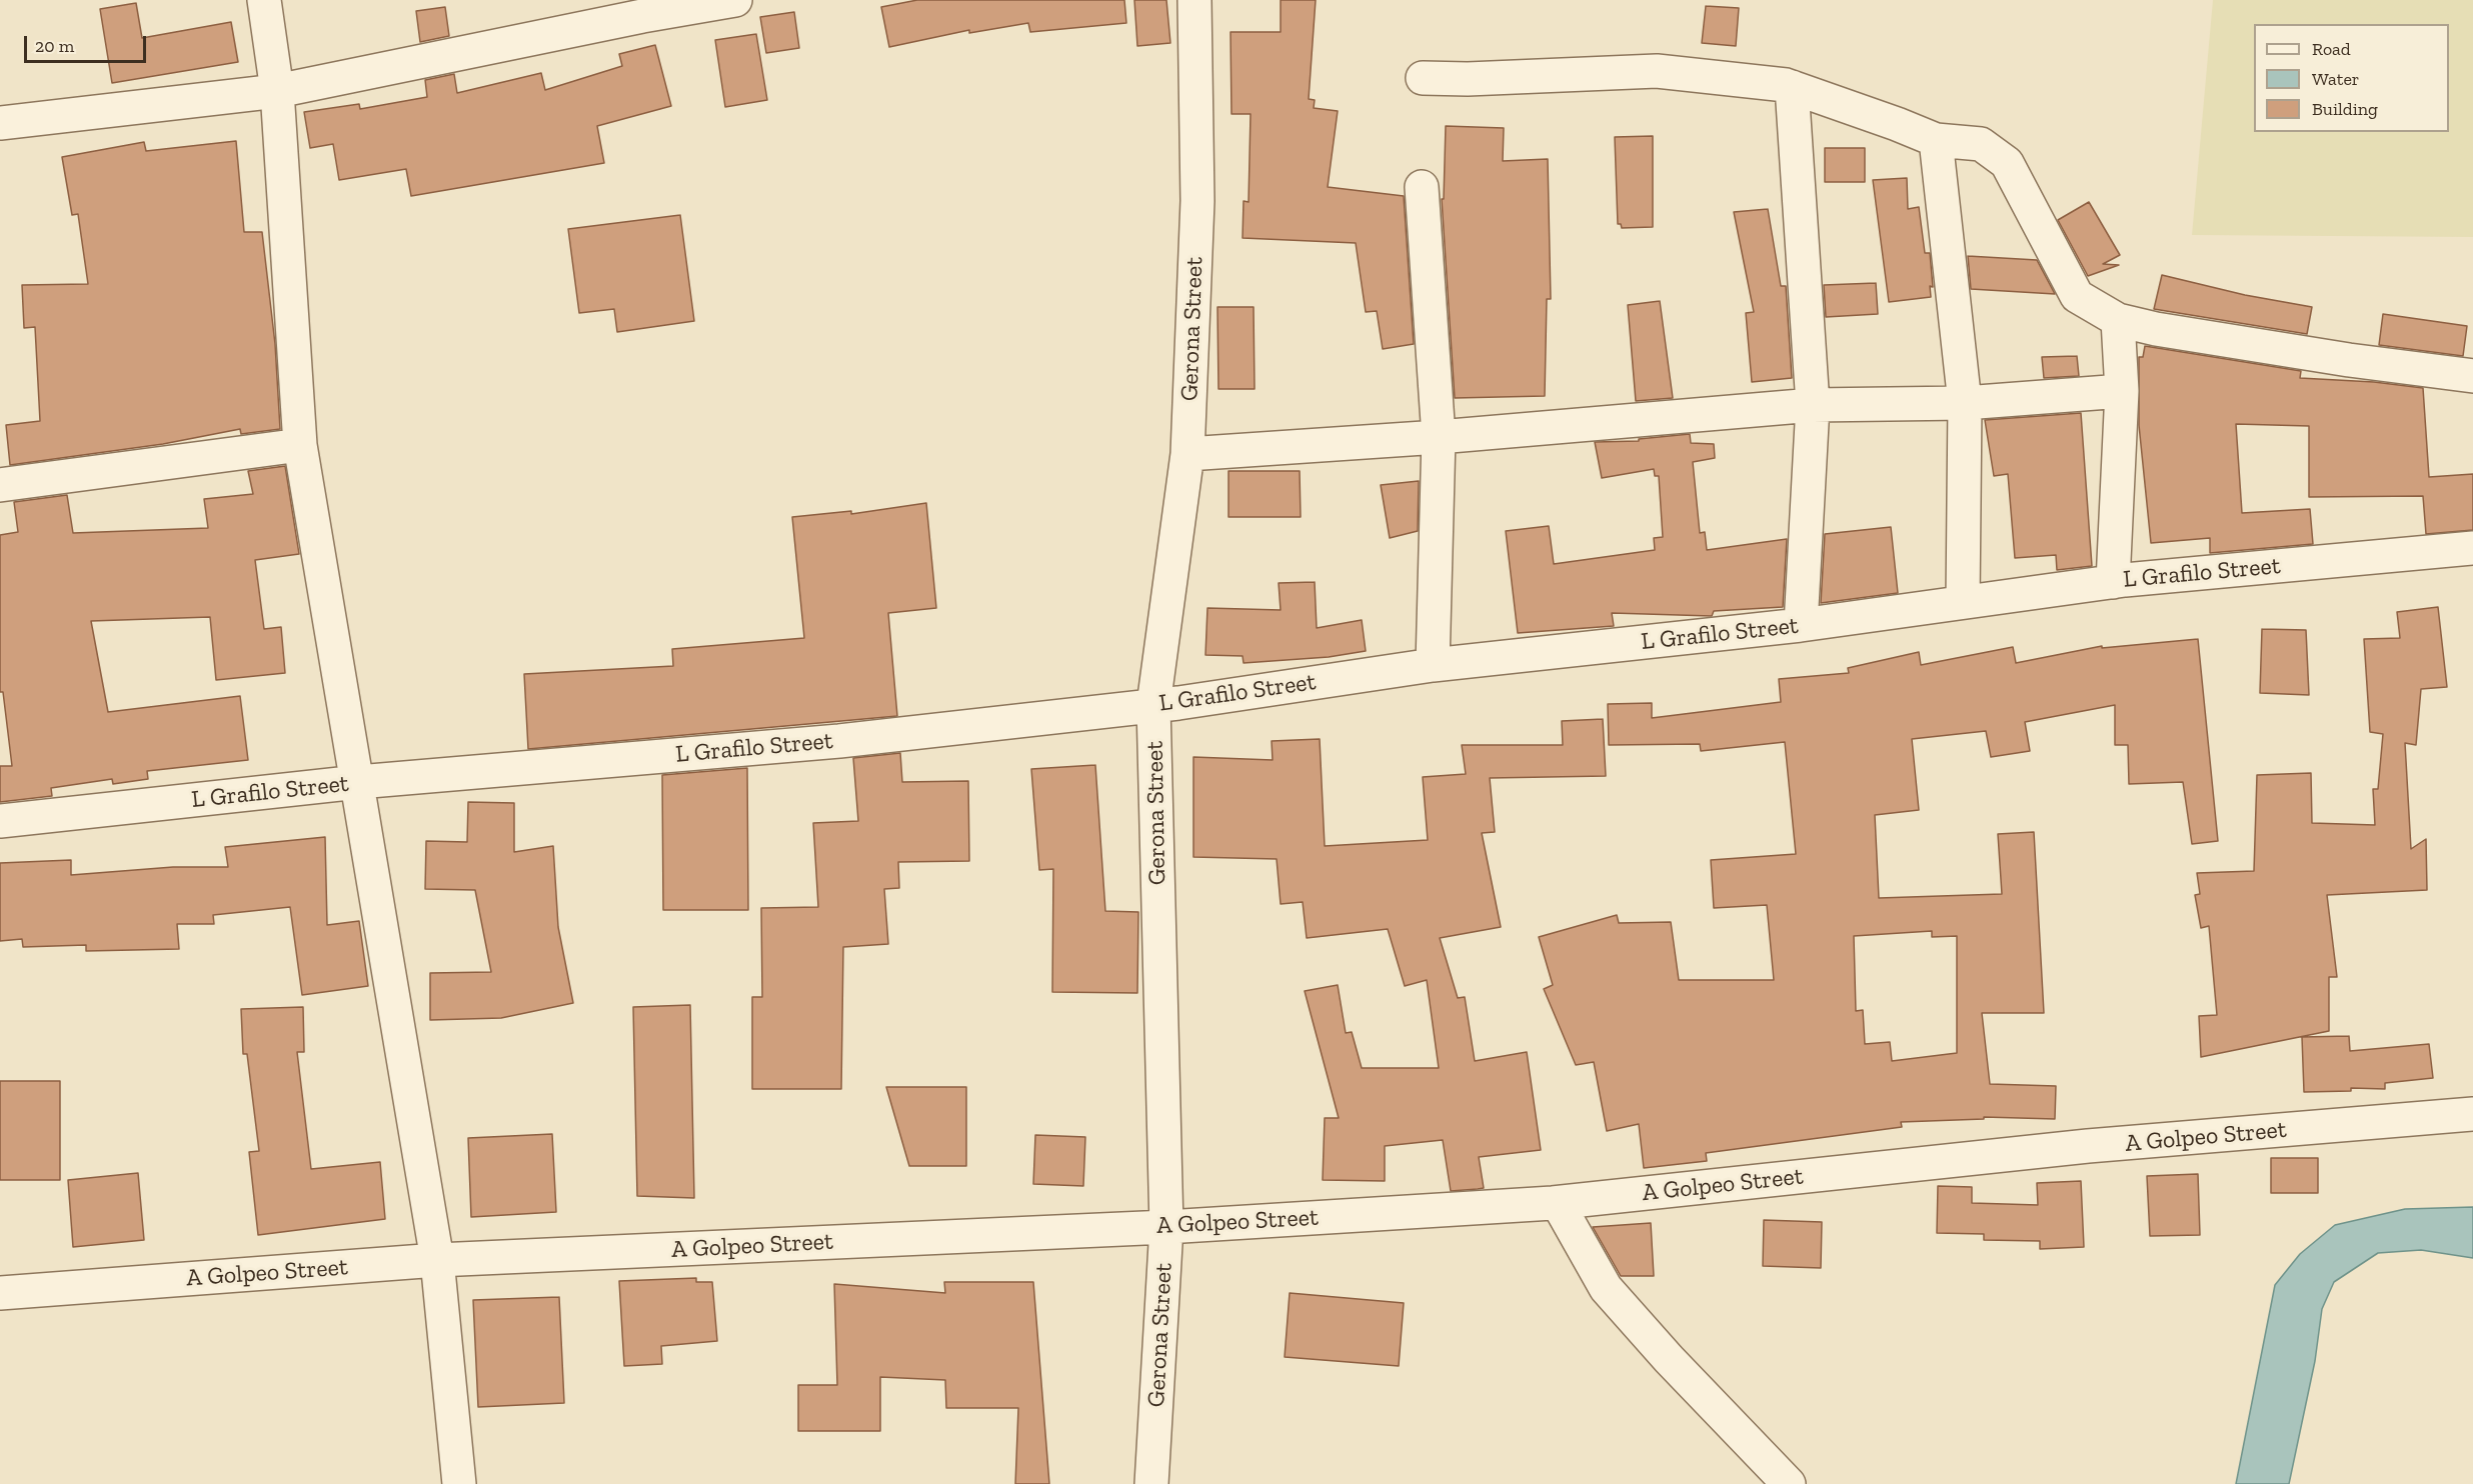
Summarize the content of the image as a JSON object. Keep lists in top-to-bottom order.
{
  "streets": {
    "street": ["Gerona Street", "L Grafilo Street", "A Golpeo Street"]
  },
  "crossings": [
    ["Gerona Street", "L Grafilo Street"],
    ["Gerona Street", "A Golpeo Street"]
  ],
  "legend": ["Road", "Water", "Building"],
  "scale_bar": "20 m"
}
